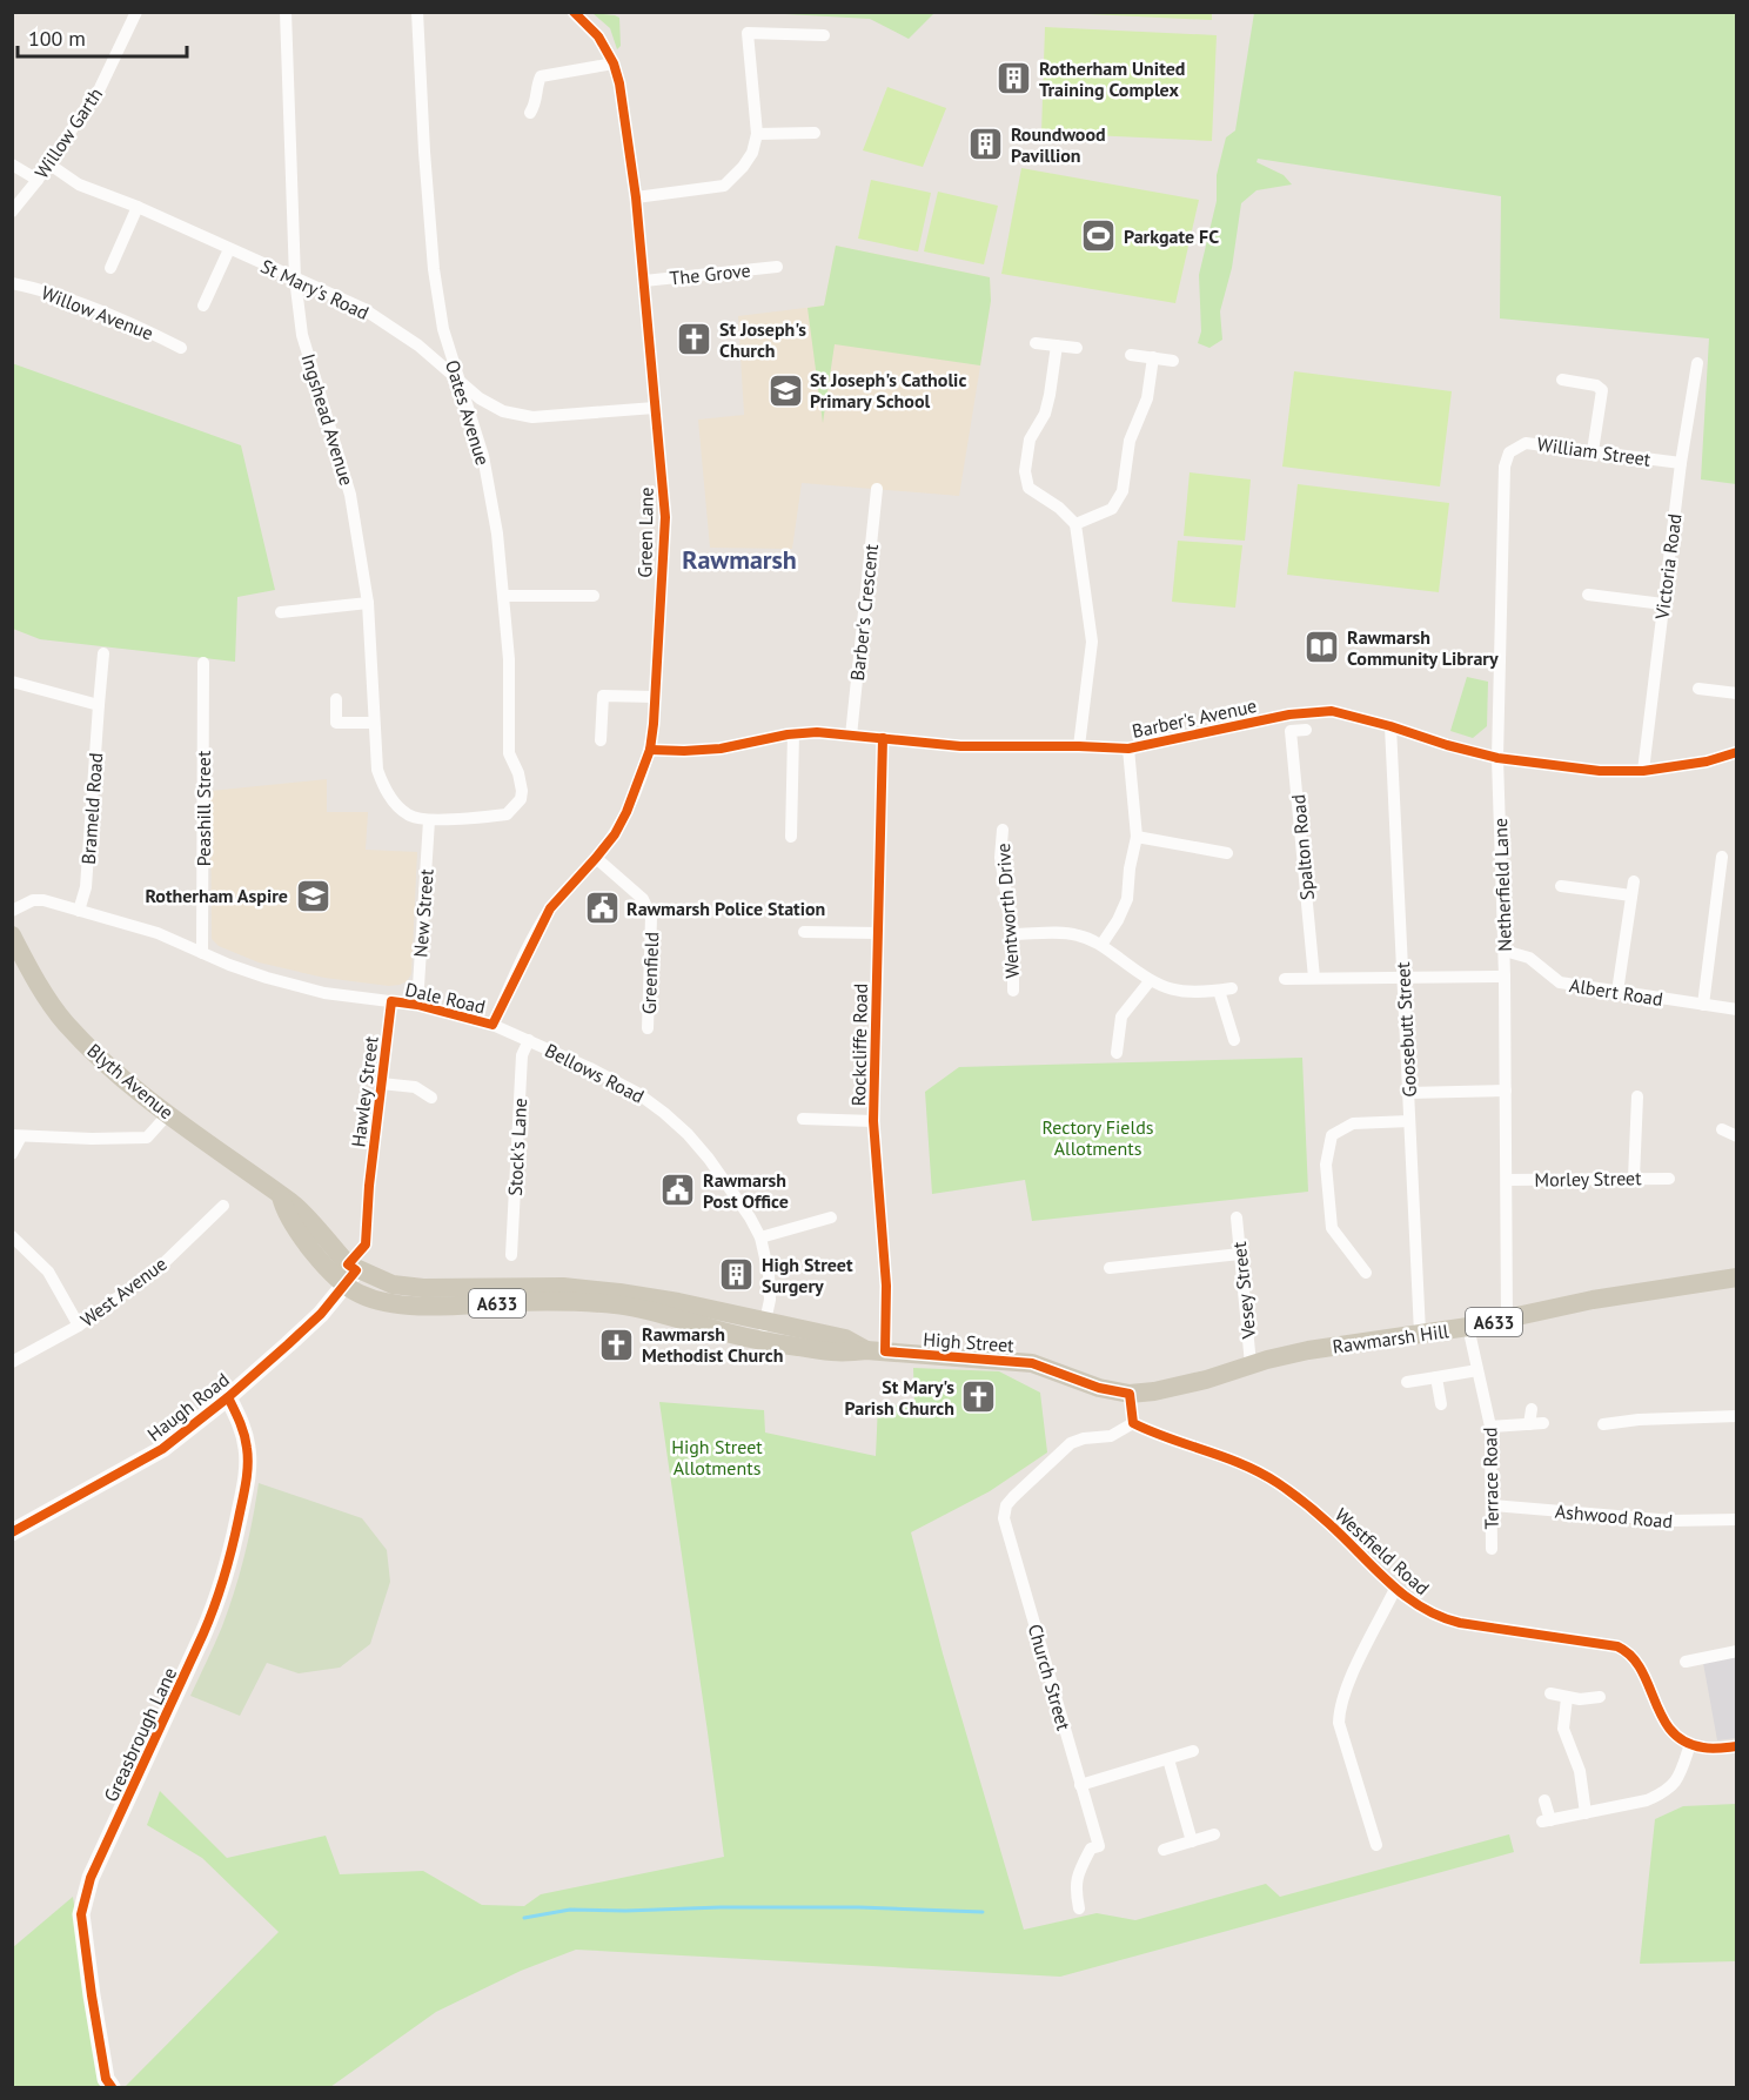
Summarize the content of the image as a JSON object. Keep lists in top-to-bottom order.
{
  "streets": {
    "main road": [
      "Blyth Avenue",
      "A633",
      "Rawmarsh Hill",
      "High Street"
    ],
    "street": [
      "Willow Garth",
      "The Grove",
      "St Mary's Road",
      "Willow Avenue",
      "Oates Avenue",
      "Ingshead Avenue",
      "William Street",
      "Green Lane",
      "Victoria Road",
      "Barber's Crescent",
      "Barber's Avenue",
      "Brameld Road",
      "Peashill Street",
      "Spalton Road",
      "Netherfield Lane",
      "Wentworth Drive",
      "New Street",
      "Greenfield",
      "Albert Road",
      "Dale Road",
      "Goosebutt Street",
      "Rockcliffe Road",
      "Bellows Road",
      "Hawley Street",
      "Stock's Lane",
      "Morley Street",
      "Vesey Street",
      "West Avenue",
      "Haugh Road",
      "Terrace Road",
      "Ashwood Road",
      "Westfield Road",
      "Church Street",
      "Greasbrough Lane"
    ]
  },
  "crossings": [
    ["Willow Garth", "St Mary's Road"],
    ["The Grove", "Green Lane"],
    ["St Mary's Road", "Oates Avenue"],
    ["St Mary's Road", "Ingshead Avenue"],
    ["St Mary's Road", "Green Lane"],
    ["Oates Avenue", "Ingshead Avenue"],
    ["Oates Avenue", "New Street"],
    ["Ingshead Avenue", "New Street"],
    ["William Street", "Victoria Road"],
    ["William Street", "Netherfield Lane"],
    ["Green Lane", "Barber's Avenue"],
    ["Green Lane", "Greenfield"],
    ["Green Lane", "Dale Road"],
    ["Green Lane", "Bellows Road"],
    ["Victoria Road", "Barber's Avenue"],
    ["Barber's Crescent", "Barber's Avenue"],
    ["Barber's Avenue", "Netherfield Lane"],
    ["Barber's Avenue", "Goosebutt Street"],
    ["Barber's Avenue", "Rockcliffe Road"],
    ["Brameld Road", "Dale Road"],
    ["Peashill Street", "Dale Road"],
    ["Netherfield Lane", "Albert Road"],
    ["Netherfield Lane", "Morley Street"],
    ["Netherfield Lane", "Rawmarsh Hill"],
    ["New Street", "Dale Road"],
    ["Dale Road", "Bellows Road"],
    ["Dale Road", "Hawley Street"],
    ["Goosebutt Street", "Rawmarsh Hill"],
    ["Rockcliffe Road", "High Street"],
    ["Bellows Road", "Stock's Lane"],
    ["Bellows Road", "High Street"],
    ["Blyth Avenue", "High Street"],
    ["Vesey Street", "Rawmarsh Hill"],
    ["Rawmarsh Hill", "High Street"],
    ["Rawmarsh Hill", "Terrace Road"],
    ["High Street", "Haugh Road"],
    ["Haugh Road", "Greasbrough Lane"],
    ["Terrace Road", "Ashwood Road"],
    ["Westfield Road", "Church Street"]
  ],
  "districts": ["Rawmarsh"],
  "parks": ["Rectory Fields Allotments", "High Street Allotments"],
  "places": {
    "building": ["Rotherham United Training Complex", "Roundwood Pavillion", "High Street Surgery"],
    "sports": ["Parkgate FC"],
    "church": ["St Joseph's Church", "Rawmarsh Methodist Church", "St Mary's Parish Church"],
    "school or university": ["St Joseph's Catholic Primary School", "Rotherham Aspire"],
    "library": ["Rawmarsh Community Library"],
    "public building": ["Rawmarsh Police Station", "Rawmarsh Post Office"]
  },
  "scale_bar": "100 m"
}
